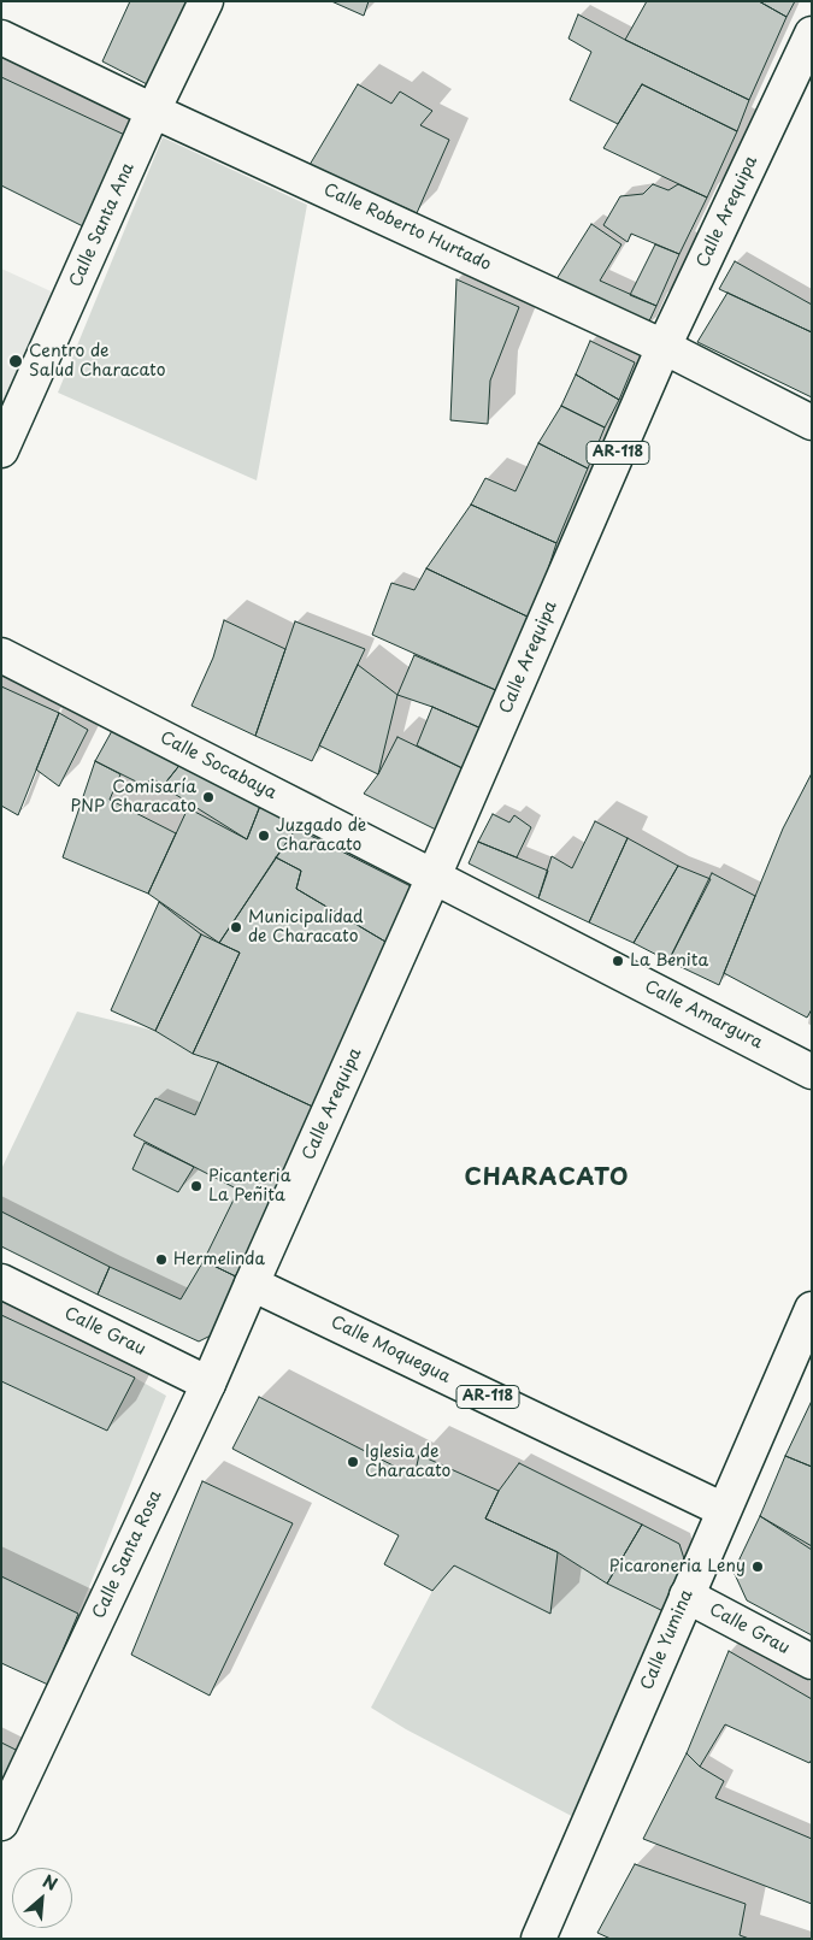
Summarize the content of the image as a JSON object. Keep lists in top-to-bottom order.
{
  "streets": {
    "main road": [
      "Calle Arequipa",
      "Calle Santa Ana",
      "Calle Roberto Hurtado",
      "AR-118",
      "Calle Socabaya",
      "Calle Amargura",
      "Calle Grau",
      "Calle Moquegua",
      "Calle Santa Rosa",
      "Calle Yumina"
    ]
  },
  "crossings": [
    ["Calle Arequipa", "Calle Roberto Hurtado"],
    ["Calle Arequipa", "Calle Socabaya"],
    ["Calle Arequipa", "Calle Amargura"],
    ["Calle Arequipa", "Calle Moquegua"],
    ["Calle Arequipa", "Calle Santa Rosa"],
    ["Calle Santa Ana", "Calle Roberto Hurtado"],
    ["Calle Socabaya", "Calle Amargura"],
    ["Calle Grau", "Calle Santa Rosa"],
    ["Calle Grau", "Calle Yumina"],
    ["Calle Moquegua", "Calle Santa Rosa"],
    ["Calle Moquegua", "Calle Yumina"]
  ],
  "districts": ["CHARACATO"],
  "places": [
    "Centro de Salud Characato",
    "Comisaría PNP Characato",
    "Juzgado de Characato",
    "Municipalidad de Characato",
    "La Benita",
    "Picanteria La Peñita",
    "Hermelinda",
    "Iglesia de Characato",
    "Picaroneria Leny"
  ],
  "north": "top right"
}
